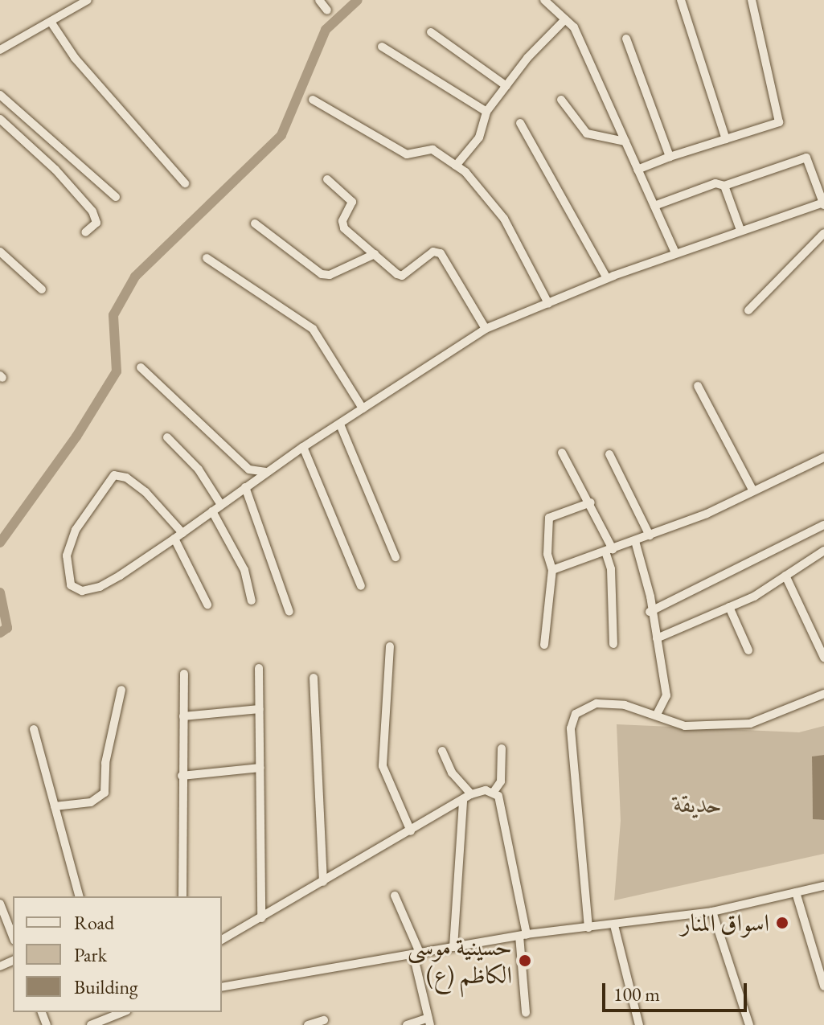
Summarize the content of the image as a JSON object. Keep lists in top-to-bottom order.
{
  "parks": ["حديقة"],
  "places": ["اسواق المنار", "حسينية موسى الكاظم (ع)"],
  "legend": ["Road", "Park", "Building"],
  "scale_bar": "100 m"
}
